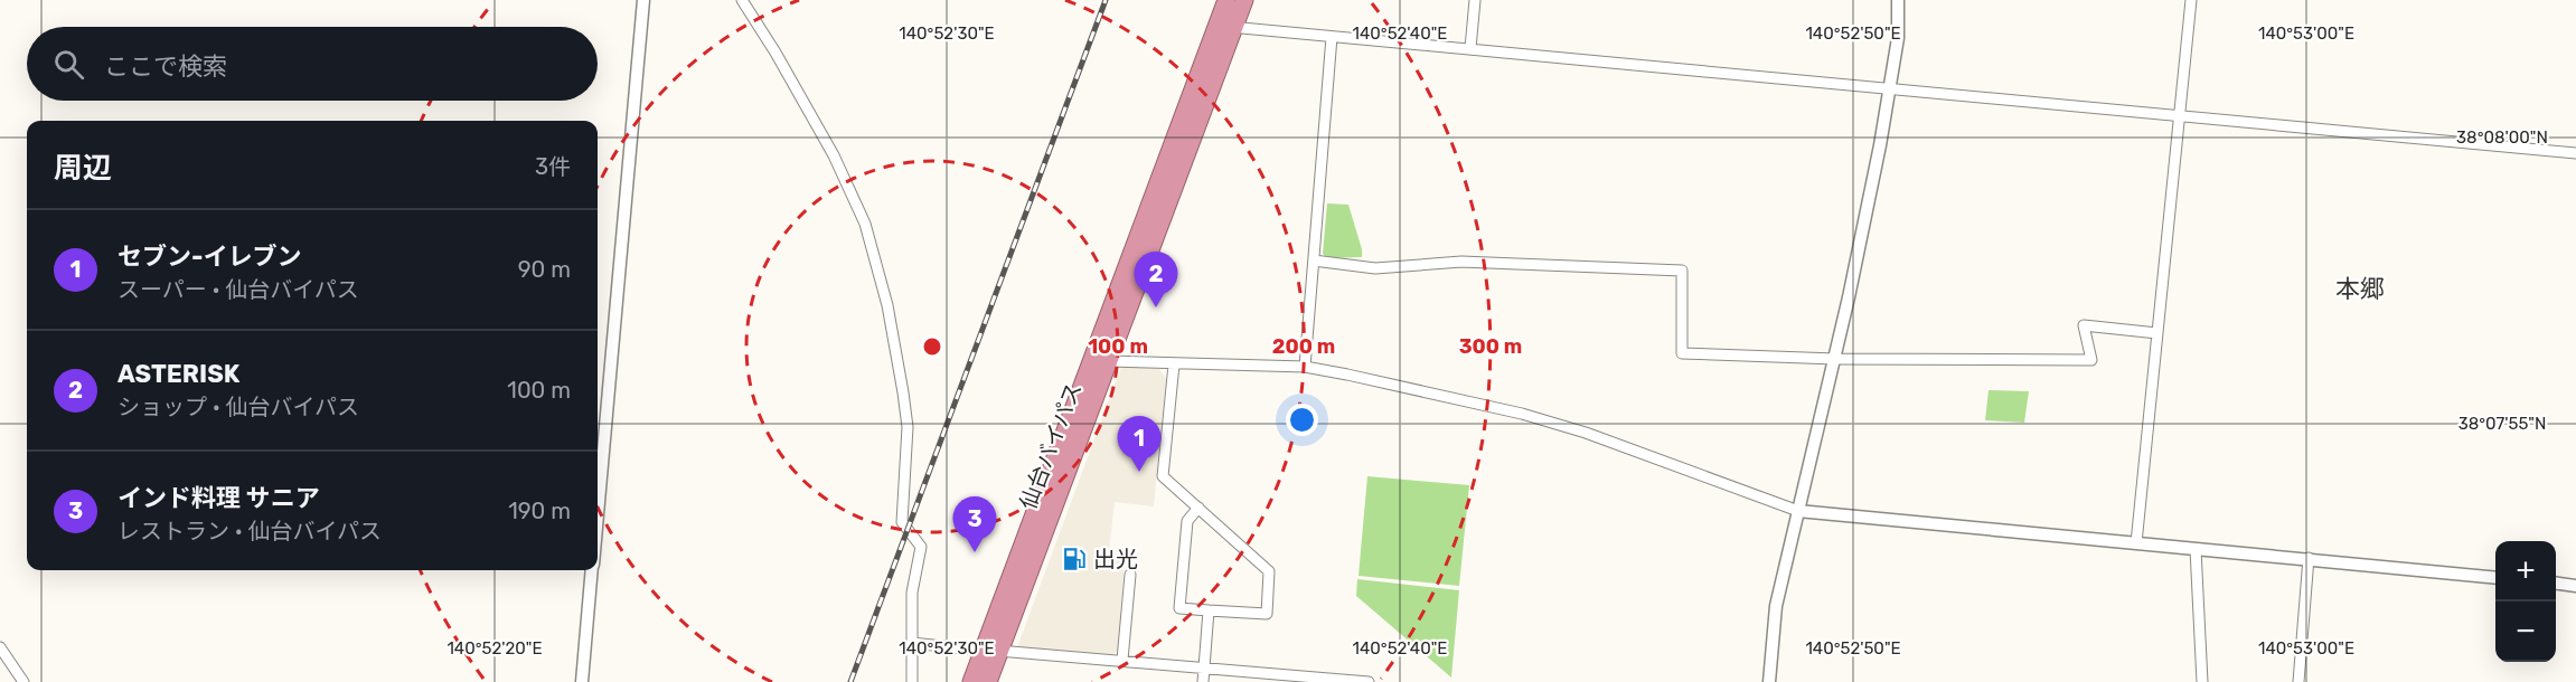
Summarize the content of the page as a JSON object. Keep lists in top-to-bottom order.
{
  "streets": {
    "highway": ["仙台バイパス"]
  },
  "districts": ["本郷"],
  "places": {
    "fuel station": ["出光"]
  },
  "page": {
    "search": "ここで検索",
    "heading": ["周辺", "3件"],
    "list": [
      {
        "mark": "1",
        "name": "セブン-イレブン",
        "note": "スーパー · 仙台バイパス",
        "value": "90 m"
      },
      {
        "mark": "2",
        "name": "ASTERISK",
        "note": "ショップ · 仙台バイパス",
        "value": "100 m"
      },
      {
        "mark": "3",
        "name": "インド料理 サニア",
        "note": "レストラン · 仙台バイパス",
        "value": "190 m"
      }
    ],
    "pins": ["2", "1", "3"],
    "map_buttons": ["+", "−"]
  },
  "coordinates": [
    "140°52'30\"E",
    "140°52'40\"E",
    "140°52'50\"E",
    "140°53'00\"E",
    "38°08'00\"N",
    "38°07'55\"N",
    "140°52'20\"E"
  ],
  "rings": ["100 m", "200 m", "300 m"]
}
